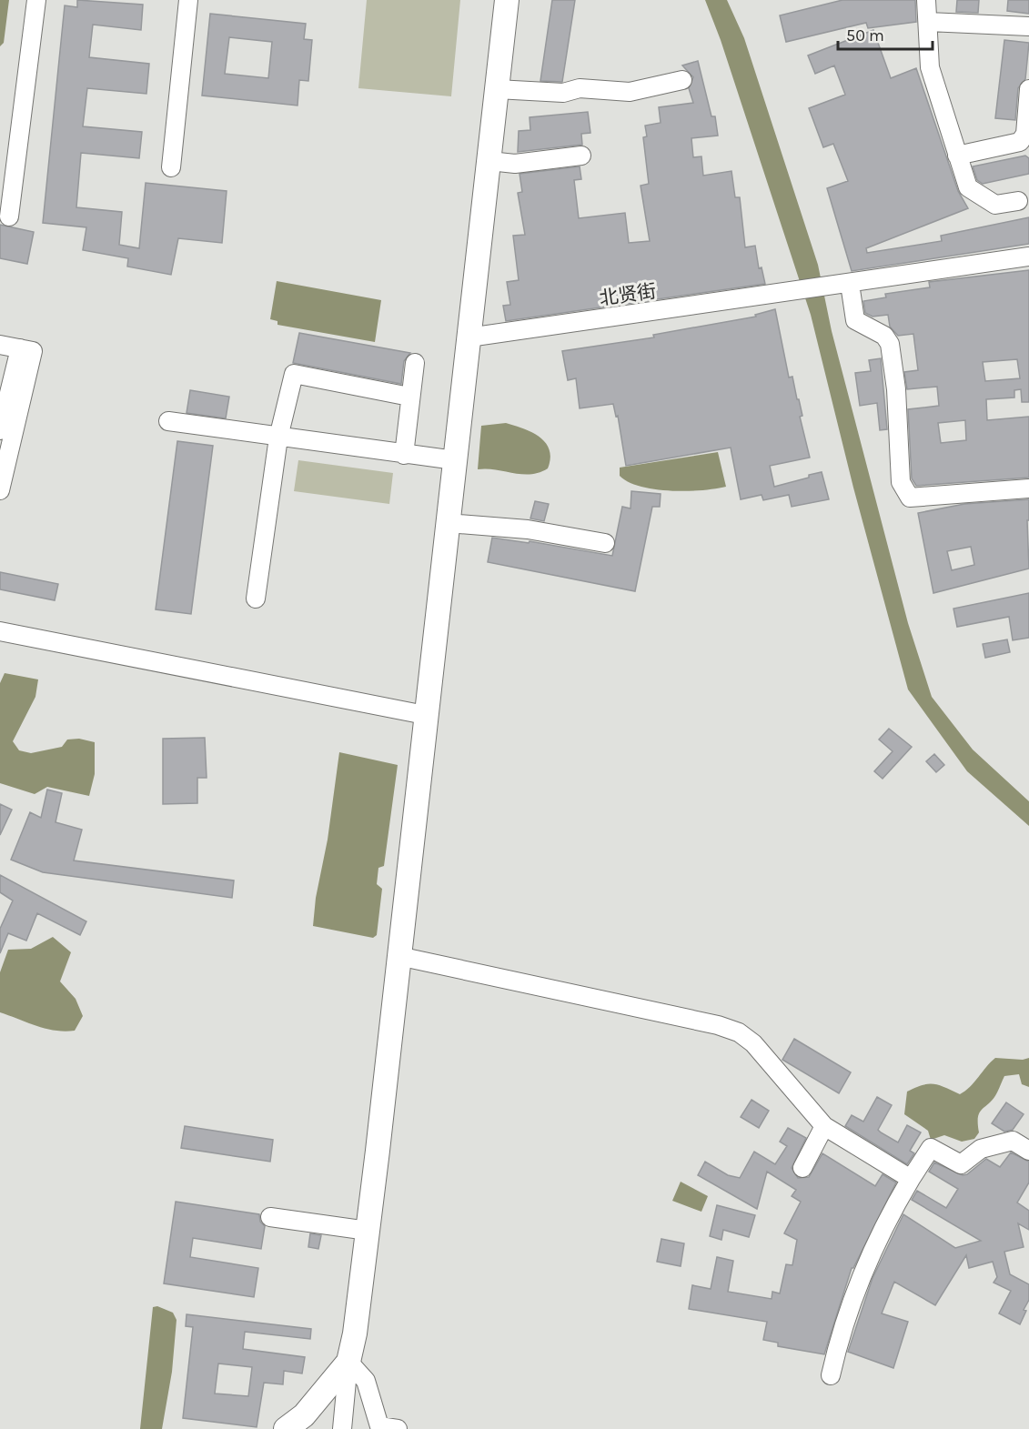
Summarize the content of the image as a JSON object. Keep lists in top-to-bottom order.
{
  "streets": {
    "street": ["北贤街"]
  },
  "scale_bar": "50 m"
}
